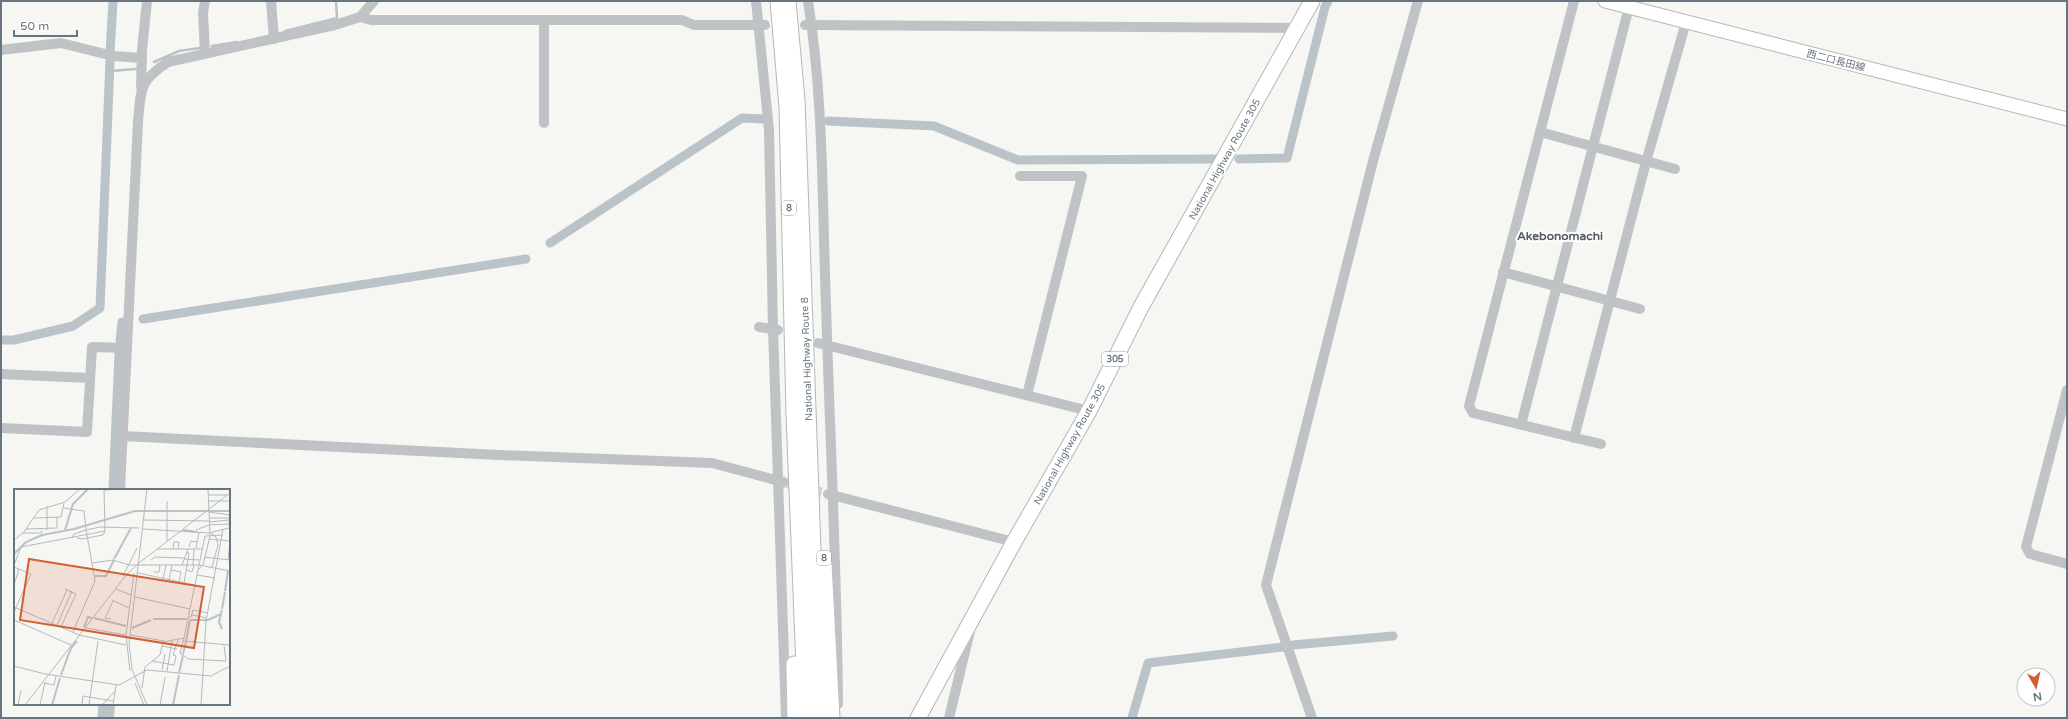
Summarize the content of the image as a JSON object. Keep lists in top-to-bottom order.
{
  "streets": {
    "highway": [
      "National Highway Route 305",
      "8",
      "National Highway Route 8",
      "305"
    ],
    "main road": ["西二口長田線"]
  },
  "crossings": [
    ["8", "National Highway Route 8"]
  ],
  "districts": ["Akebonomachi"],
  "scale_bar": "50 m",
  "north": "bottom"
}
